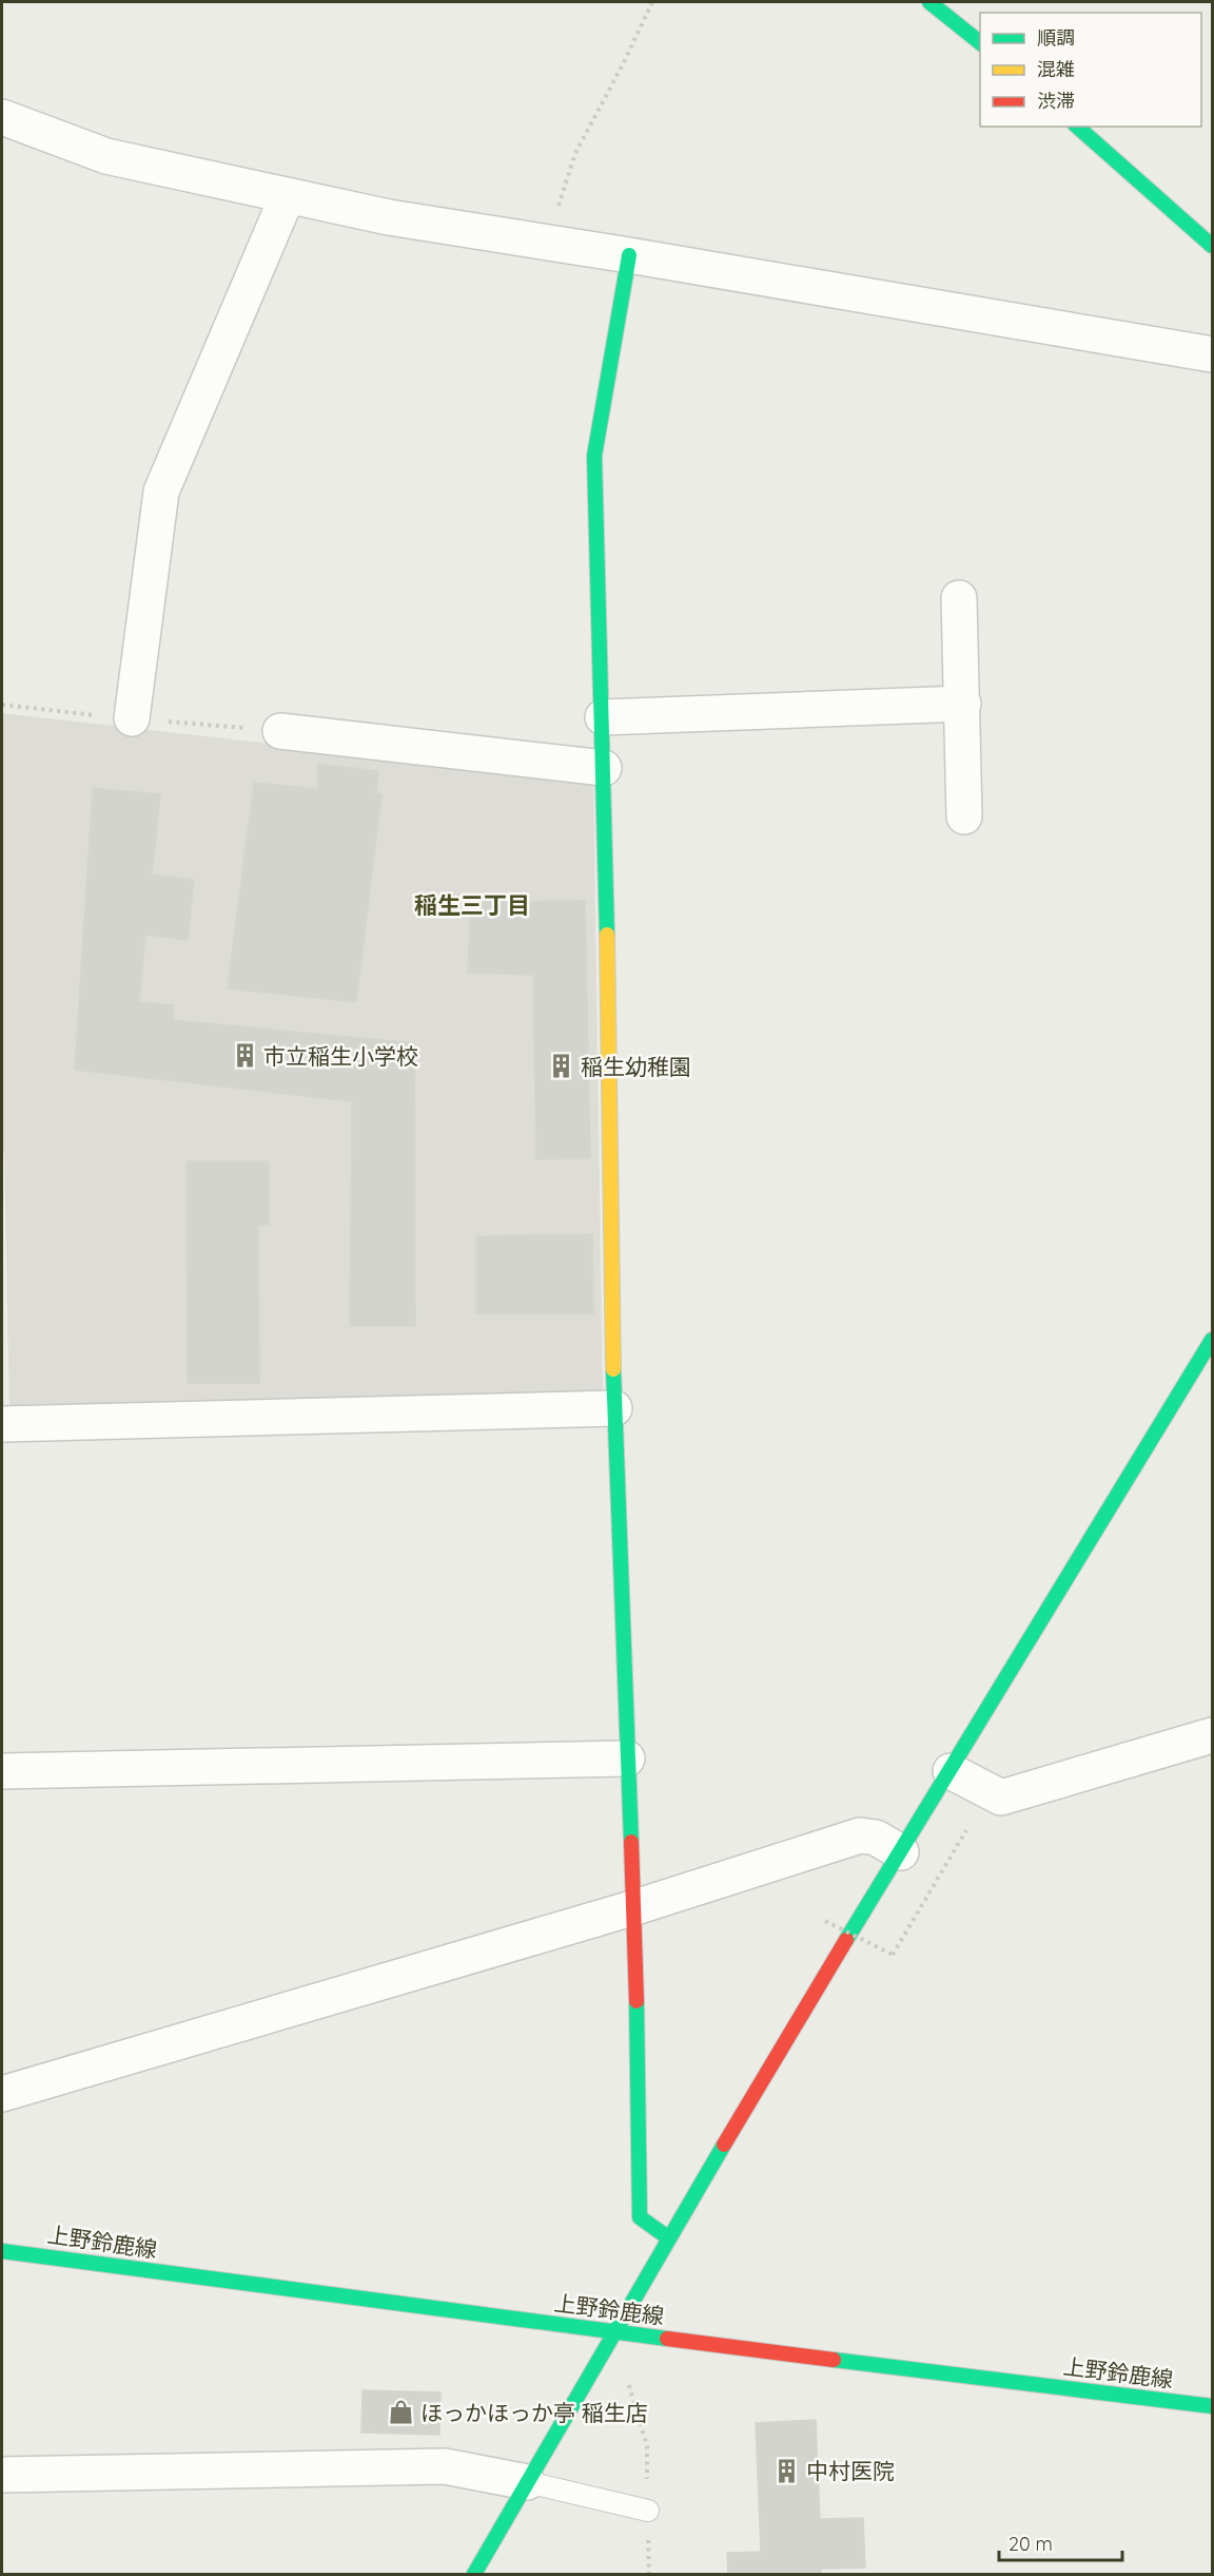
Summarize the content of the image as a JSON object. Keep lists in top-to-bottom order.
{
  "streets": {
    "street": ["上野鈴鹿線"]
  },
  "districts": ["稲生三丁目"],
  "places": {
    "building": ["市立稲生小学校", "稲生幼稚園", "中村医院"],
    "shop": ["ほっかほっか亭 稲生店"]
  },
  "legend": ["順調", "混雑", "渋滞"],
  "scale_bar": "20 m"
}
